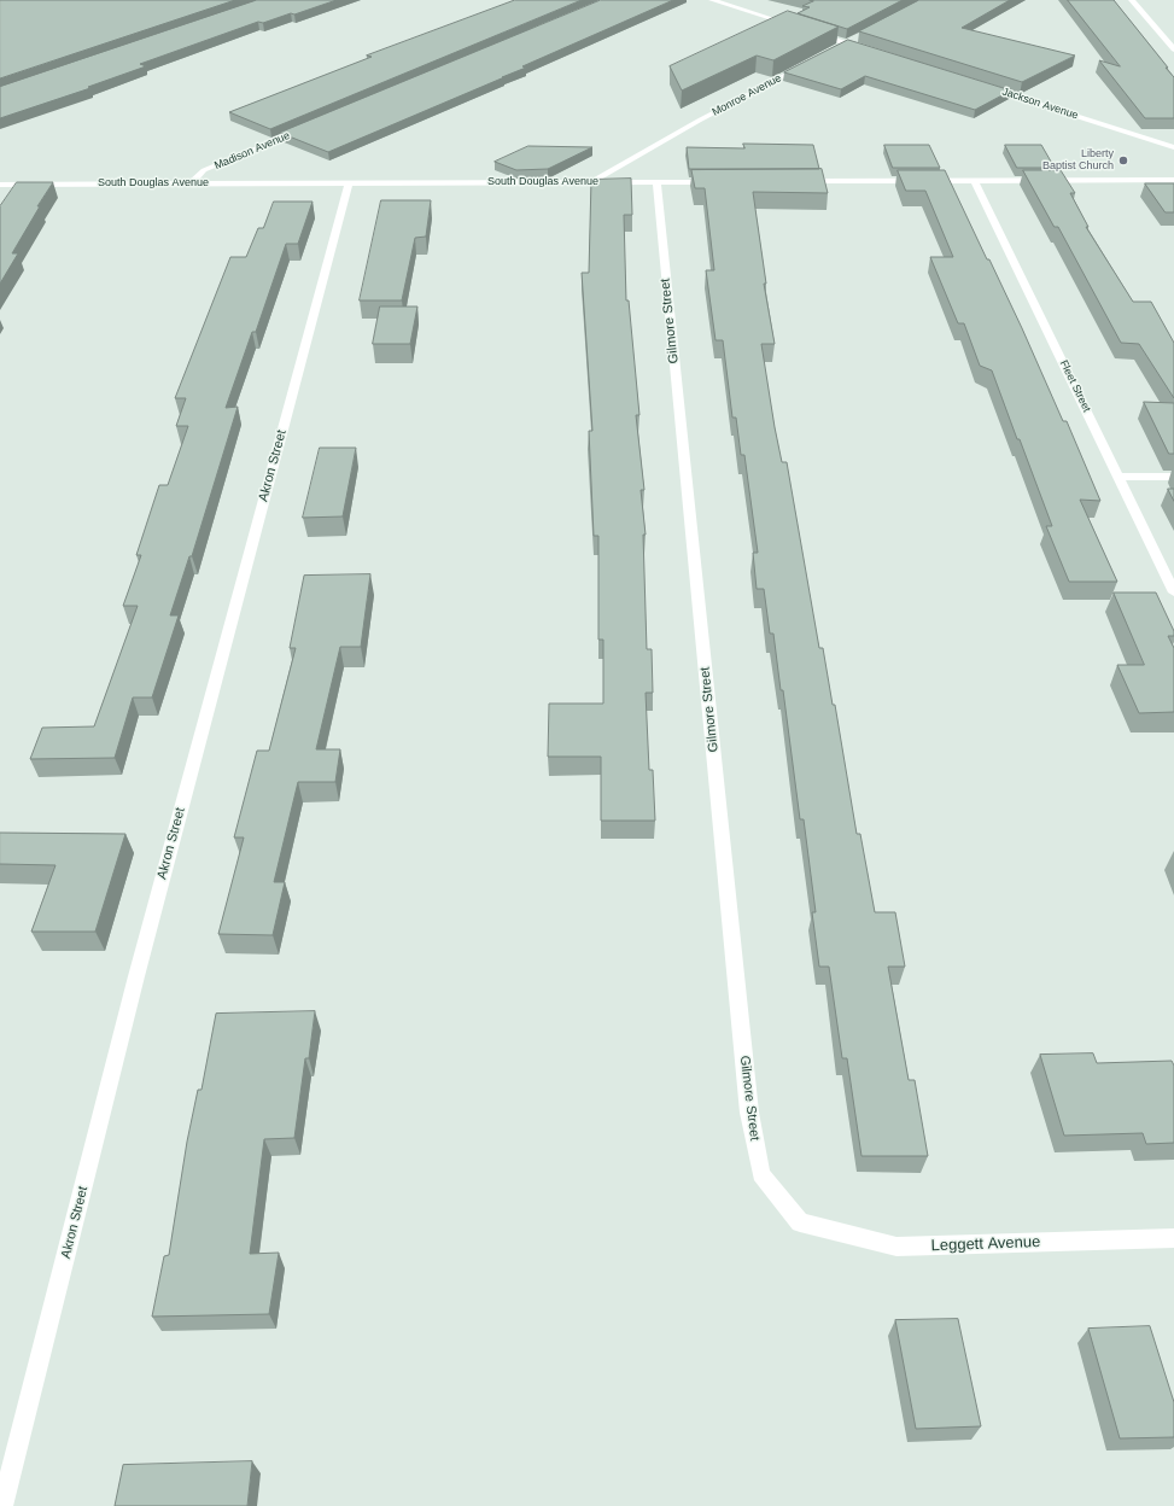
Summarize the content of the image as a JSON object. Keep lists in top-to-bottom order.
{
  "streets": {
    "street": [
      "Monroe Avenue",
      "Jackson Avenue",
      "Madison Avenue",
      "South Douglas Avenue",
      "Gilmore Street",
      "Fleet Street",
      "Akron Street",
      "Leggett Avenue"
    ]
  },
  "crossings": [
    ["Monroe Avenue", "South Douglas Avenue"],
    ["Madison Avenue", "South Douglas Avenue"],
    ["South Douglas Avenue", "Gilmore Street"],
    ["South Douglas Avenue", "Akron Street"],
    ["Gilmore Street", "Leggett Avenue"]
  ],
  "places": ["Liberty Baptist Church"]
}
